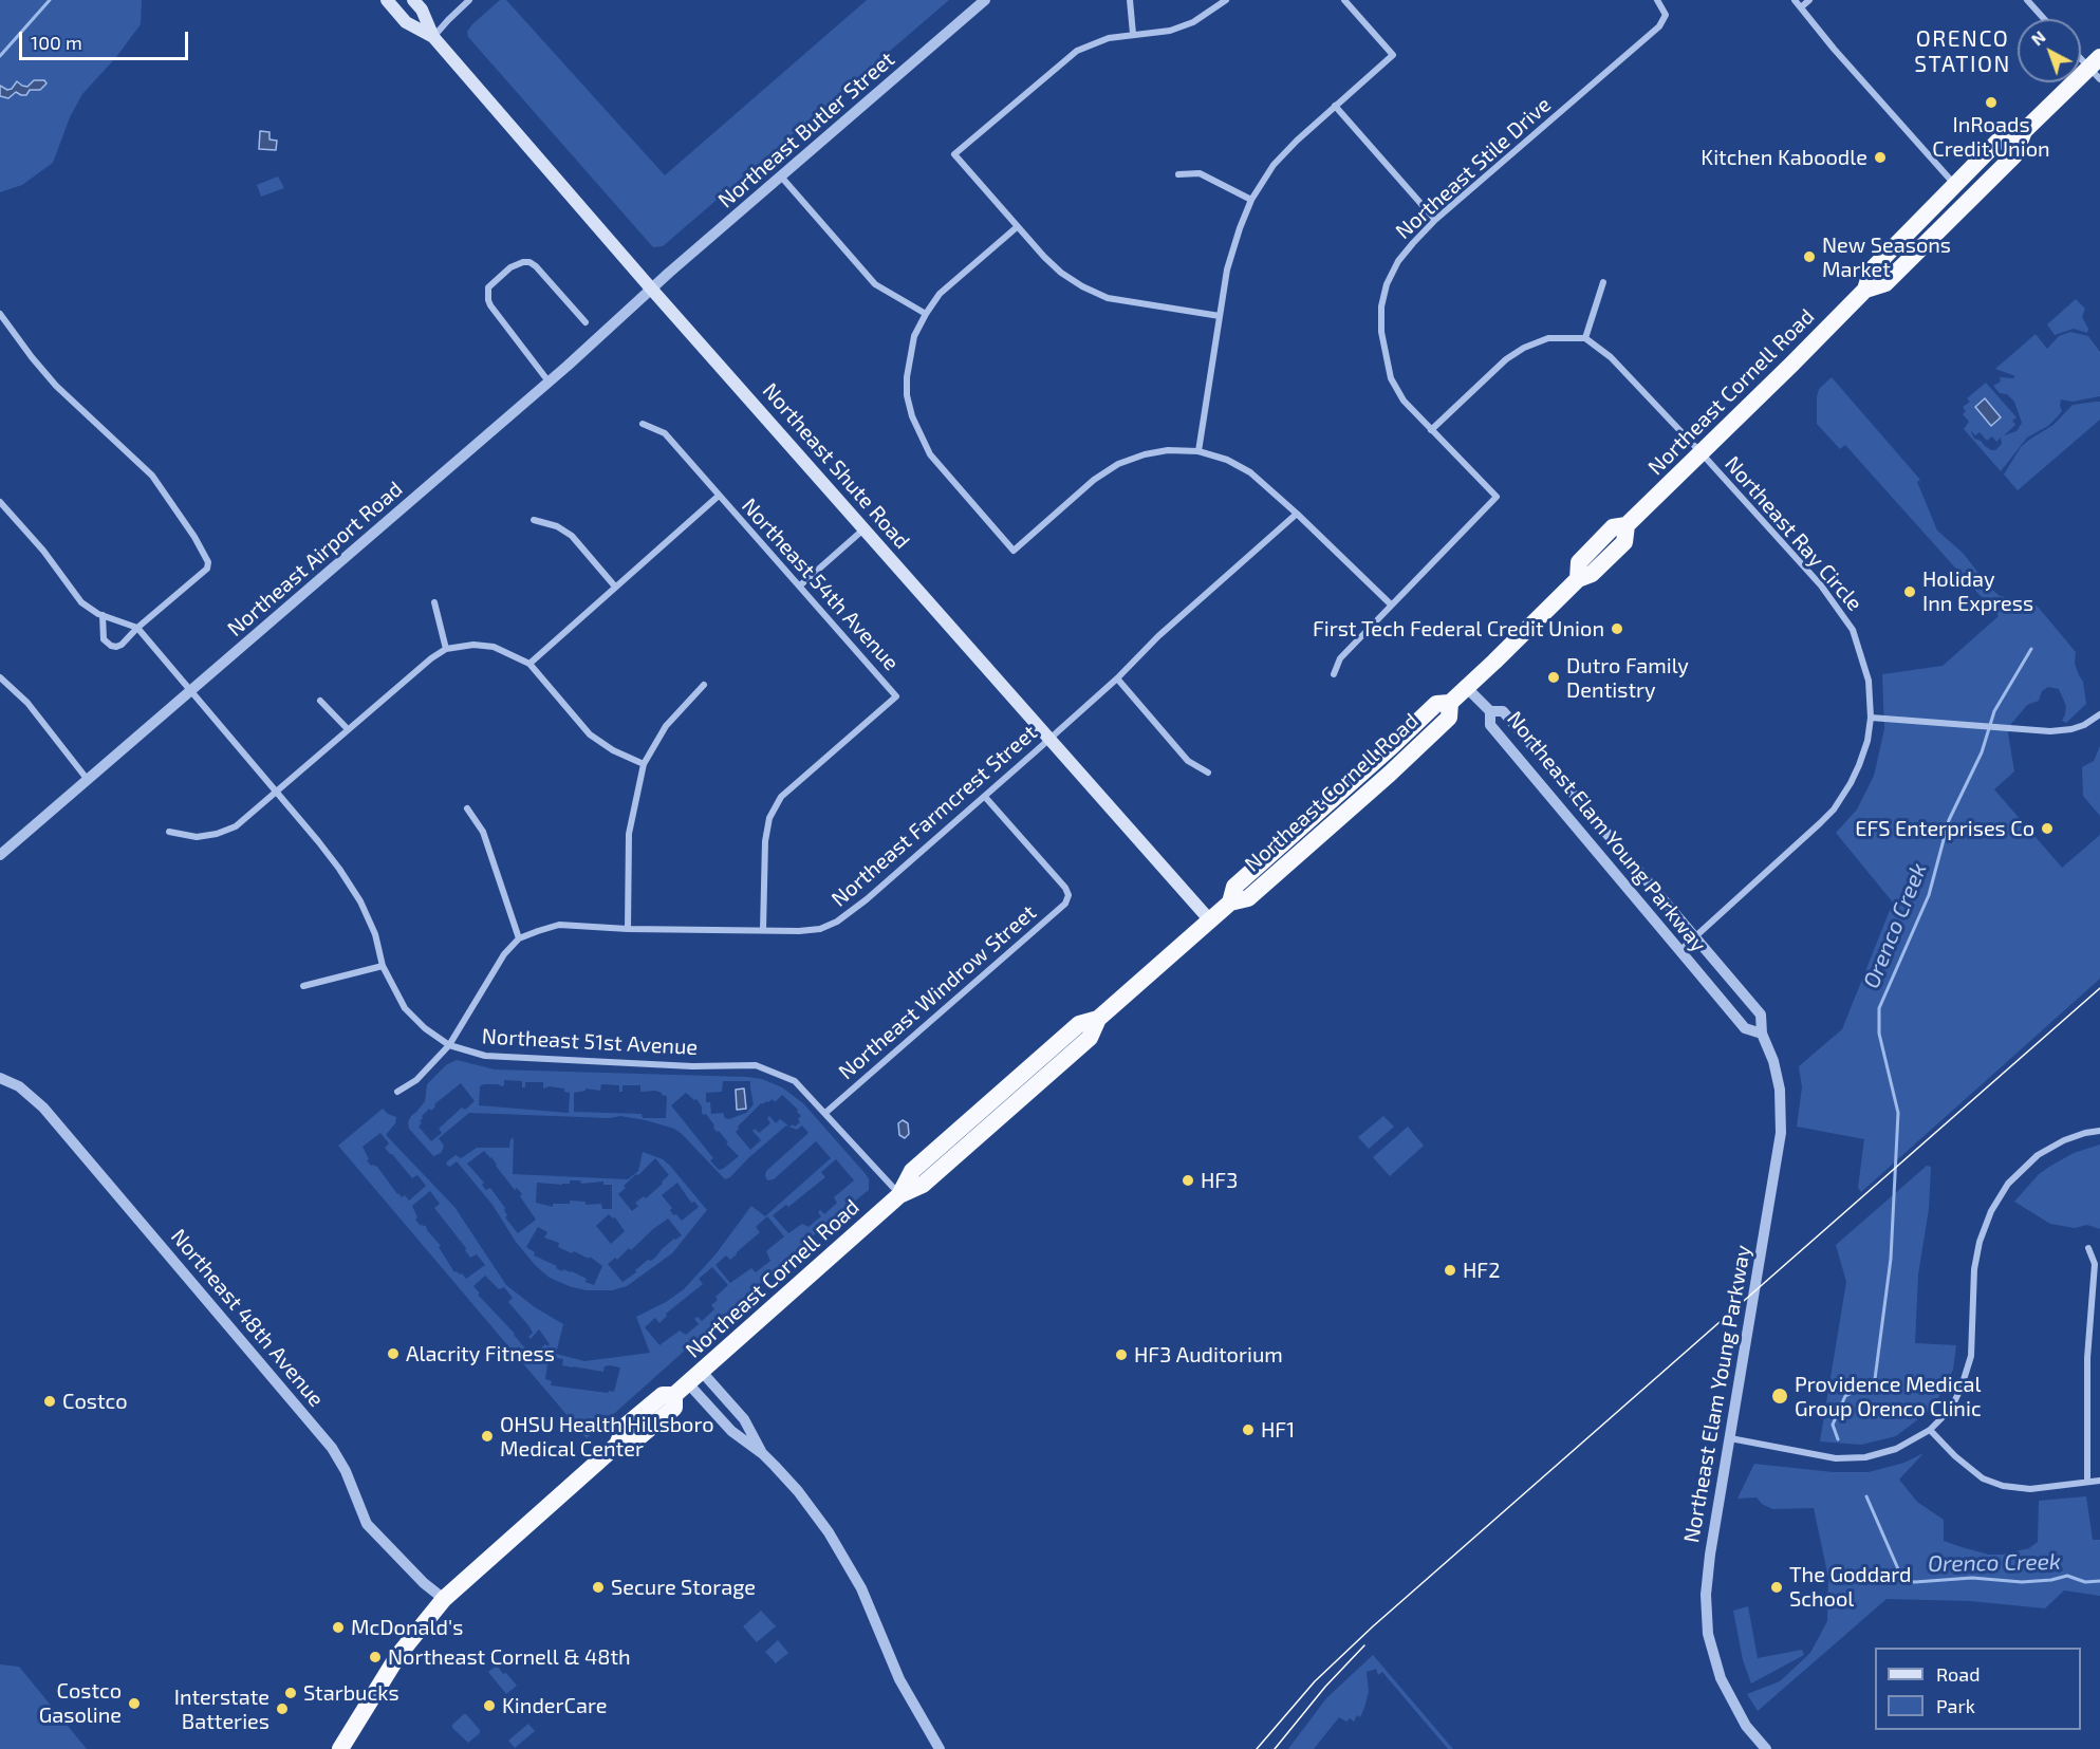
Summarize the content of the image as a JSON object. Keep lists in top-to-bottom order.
{
  "streets": {
    "highway": ["Northeast Cornell Road"],
    "main road": ["Northeast Shute Road"],
    "street": [
      "Northeast Butler Street",
      "Northeast Stile Drive",
      "Northeast Ray Circle",
      "Northeast Airport Road",
      "Northeast 54th Avenue",
      "Northeast Farmcrest Street",
      "Northeast Elam Young Parkway",
      "Northeast Windrow Street",
      "Northeast 51st Avenue",
      "Northeast 48th Avenue"
    ]
  },
  "crossings": [
    ["Northeast Butler Street", "Northeast Shute Road"],
    ["Northeast Butler Street", "Northeast Airport Road"],
    ["Northeast Cornell Road", "Northeast Shute Road"],
    ["Northeast Cornell Road", "Northeast Ray Circle"],
    ["Northeast Cornell Road", "Northeast 51st Avenue"],
    ["Northeast Cornell Road", "Northeast 48th Avenue"],
    ["Northeast Shute Road", "Northeast Airport Road"],
    ["Northeast Shute Road", "Northeast Farmcrest Street"],
    ["Northeast Ray Circle", "Northeast Elam Young Parkway"],
    ["Northeast Airport Road", "Northeast 51st Avenue"],
    ["Northeast 54th Avenue", "Northeast Farmcrest Street"],
    ["Northeast Farmcrest Street", "Northeast Windrow Street"],
    ["Northeast Windrow Street", "Northeast 51st Avenue"]
  ],
  "districts": ["ORENCO STATION"],
  "water": ["Orenco Creek"],
  "places": [
    "InRoads Credit Union",
    "Kitchen Kaboodle",
    "New Seasons Market",
    "Holiday Inn Express",
    "First Tech Federal Credit Union",
    "Dutro Family Dentistry",
    "EFS Enterprises Co",
    "HF3",
    "HF2",
    "Alacrity Fitness",
    "HF3 Auditorium",
    "Providence Medical Group Orenco Clinic",
    "Costco",
    "HF1",
    "OHSU Health Hillsboro Medical Center",
    "Secure Storage",
    "The Goddard School",
    "McDonald's",
    "Northeast Cornell & 48th",
    "Starbucks",
    "Costco Gasoline",
    "KinderCare",
    "Interstate Batteries"
  ],
  "legend": ["Road", "Park"],
  "scale_bar": "100 m",
  "north": "top left"
}
